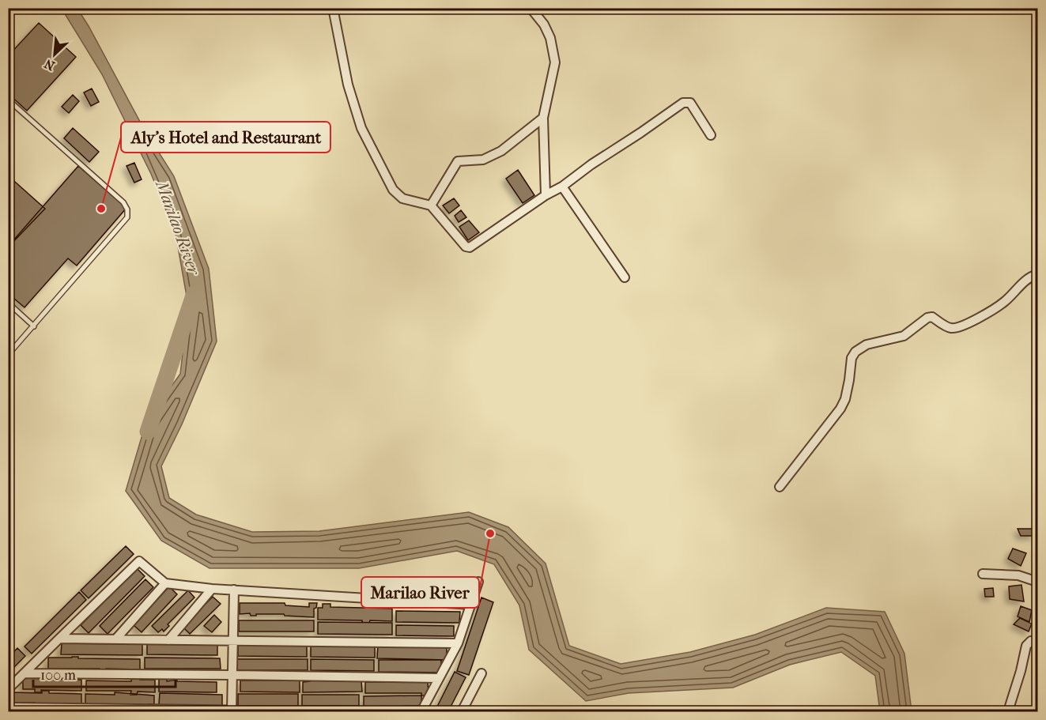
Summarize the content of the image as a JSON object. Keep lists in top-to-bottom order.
{
  "water": ["Marilao River"],
  "places": ["Aly's Hotel and Restaurant", "Marilao River"],
  "scale_bar": "100 m",
  "north": "bottom left"
}
